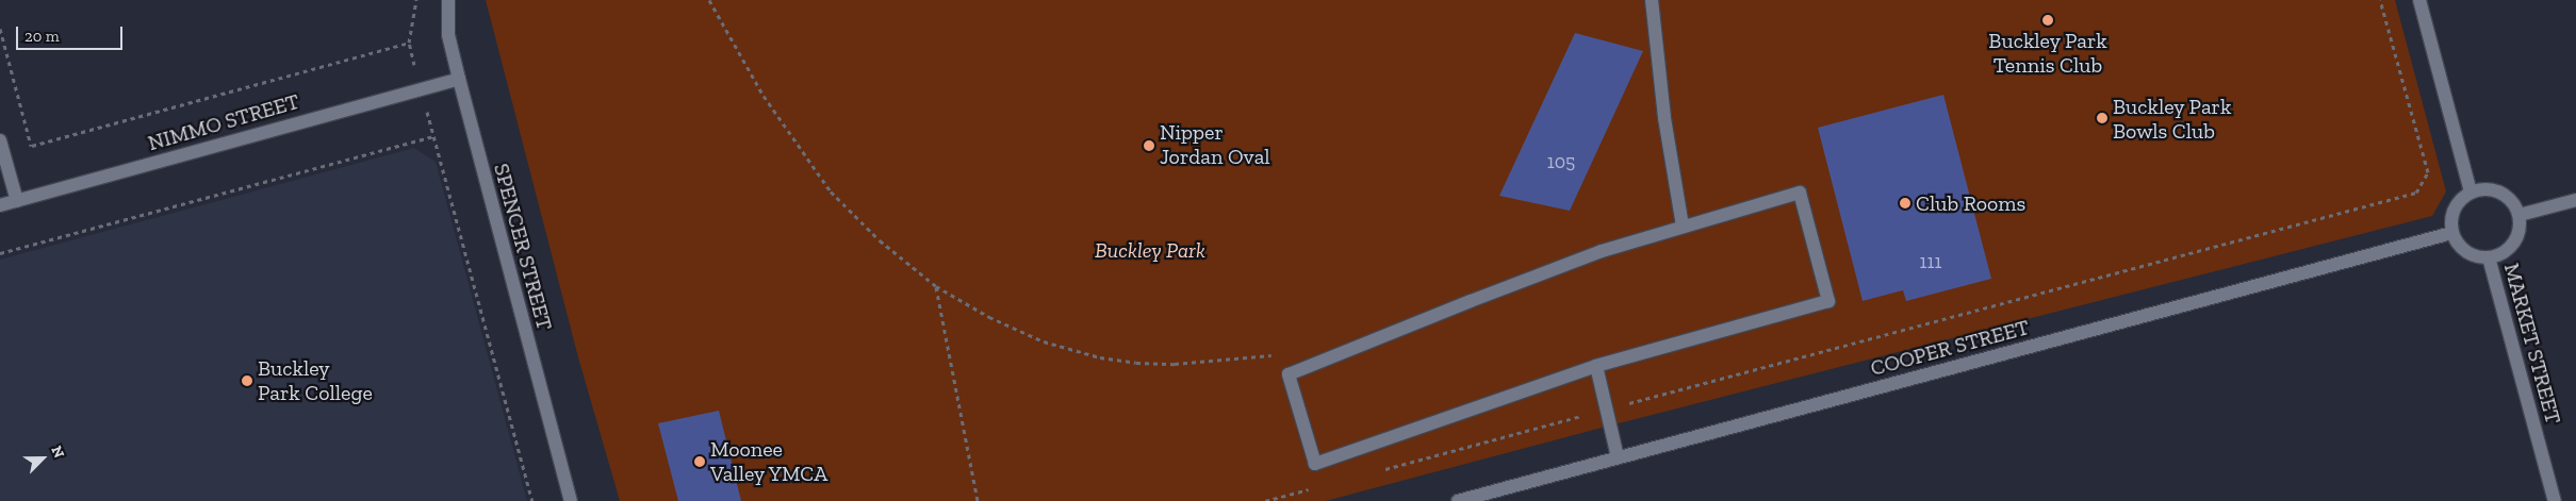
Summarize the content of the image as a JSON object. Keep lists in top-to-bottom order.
{
  "streets": {
    "street": [
      "NIMMO STREET",
      "SPENCER STREET",
      "MARKET STREET",
      "COOPER STREET"
    ]
  },
  "crossings": [
    ["NIMMO STREET", "SPENCER STREET"],
    ["MARKET STREET", "COOPER STREET"]
  ],
  "parks": ["Buckley Park"],
  "places": [
    "Buckley Park Tennis Club",
    "Buckley Park Bowls Club",
    "Nipper Jordan Oval",
    "Club Rooms",
    "Buckley Park College",
    "Moonee Valley YMCA"
  ],
  "house_numbers": ["105", "111"],
  "scale_bar": "20 m",
  "north": "top right"
}
